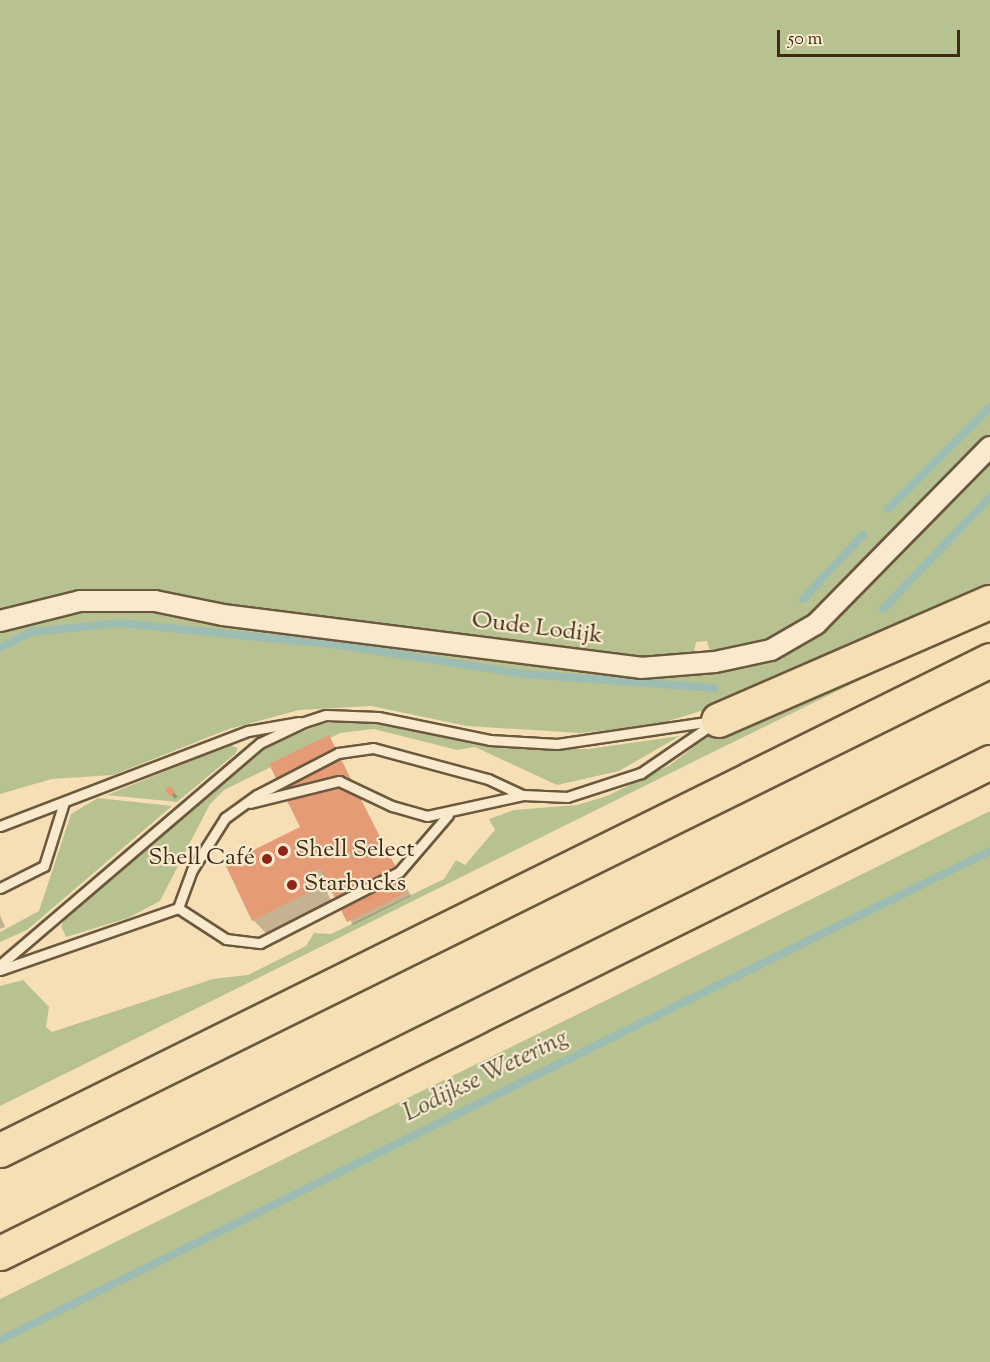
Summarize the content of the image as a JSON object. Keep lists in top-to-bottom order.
{
  "streets": {
    "street": ["Oude Lodijk"]
  },
  "water": ["Lodijkse Wetering"],
  "places": ["Shell Select", "Shell Café", "Starbucks"],
  "scale_bar": "50 m"
}
